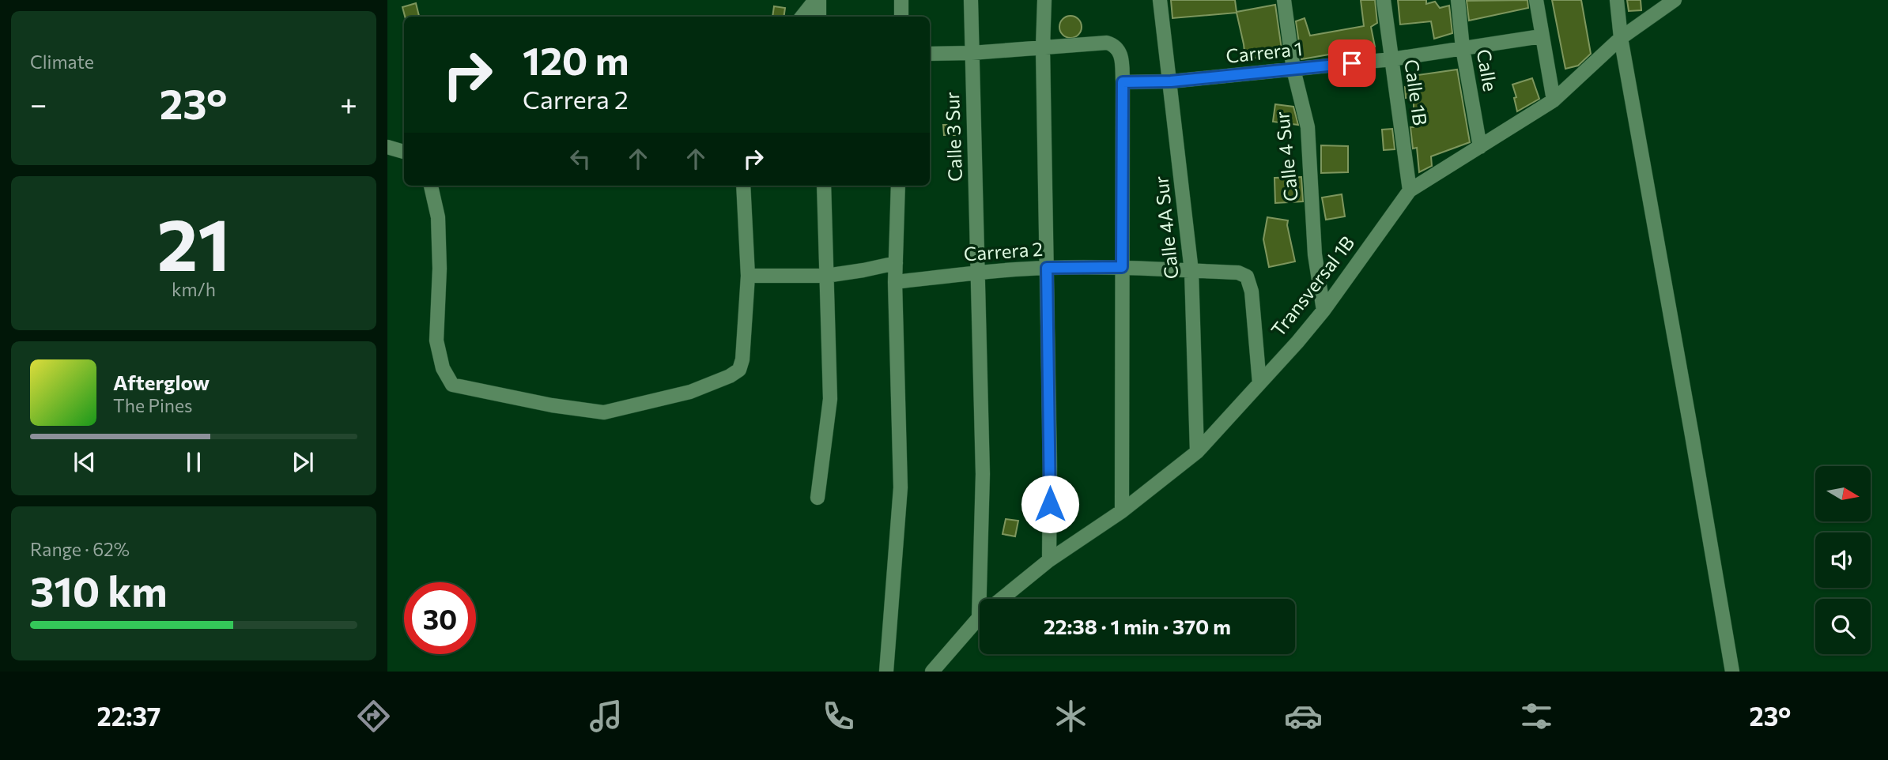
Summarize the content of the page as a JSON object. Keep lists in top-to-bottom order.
{
  "streets": {
    "street": [
      "Carrera 1",
      "Calle",
      "Calle 1B",
      "Calle 3 Sur",
      "Calle 4 Sur",
      "Calle 4A Sur",
      "Carrera 2",
      "Transversal 1B"
    ]
  },
  "crossings": [
    ["Carrera 1", "Calle"],
    ["Carrera 1", "Calle 1B"],
    ["Carrera 1", "Calle 4 Sur"],
    ["Carrera 1", "Calle 4A Sur"],
    ["Calle", "Transversal 1B"],
    ["Calle 1B", "Transversal 1B"],
    ["Calle 3 Sur", "Carrera 2"],
    ["Calle 4 Sur", "Transversal 1B"],
    ["Calle 4A Sur", "Carrera 2"],
    ["Calle 4A Sur", "Transversal 1B"],
    ["Carrera 2", "Transversal 1B"]
  ],
  "north": "right",
  "page": {
    "tile": [
      "Climate",
      ["21", "km/h"],
      ["Range · 62%", "310 km"]
    ],
    "turn": ["120 m", "Carrera 2"],
    "heat": ["−", "23°", "+"],
    "song": ["Afterglow", "The Pines"],
    "limit": "30",
    "trip": "22:38 · 1 min · 370 m",
    "tabs": ["22:37", "23°"]
  }
}
